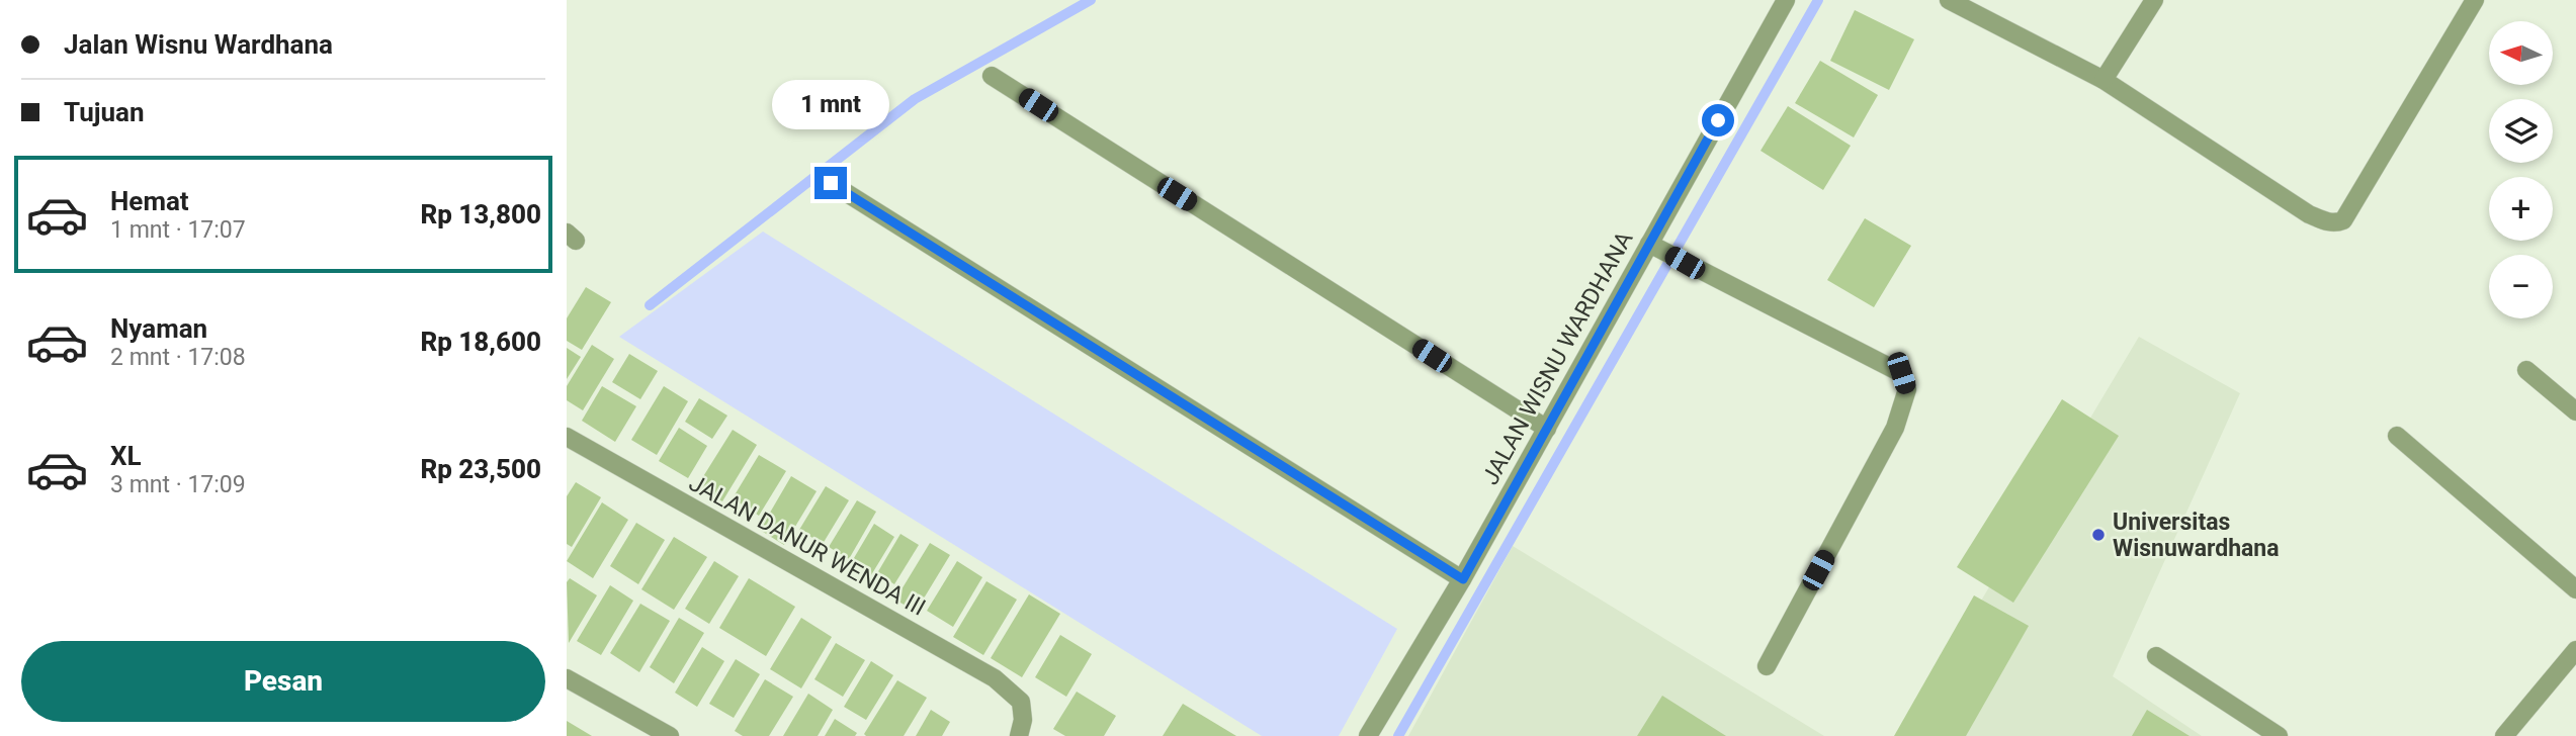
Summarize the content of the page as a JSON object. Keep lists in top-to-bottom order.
{
  "streets": {
    "street": ["JALAN WISNU WARDHANA", "JALAN DANUR WENDA III"]
  },
  "places": ["Universitas Wisnuwardhana"],
  "north": "left",
  "page": {
    "banner": ["Jalan Wisnu Wardhana", "Tujuan"],
    "map_buttons": ["+", "−"],
    "bubble": "1 mnt",
    "list": [
      {
        "name": "Hemat",
        "note": "1 mnt · 17:07",
        "value": "Rp 13,800"
      },
      {
        "name": "Nyaman",
        "note": "2 mnt · 17:08",
        "value": "Rp 18,600"
      },
      {
        "name": "XL",
        "note": "3 mnt · 17:09",
        "value": "Rp 23,500"
      }
    ],
    "buttons": "Pesan"
  }
}
